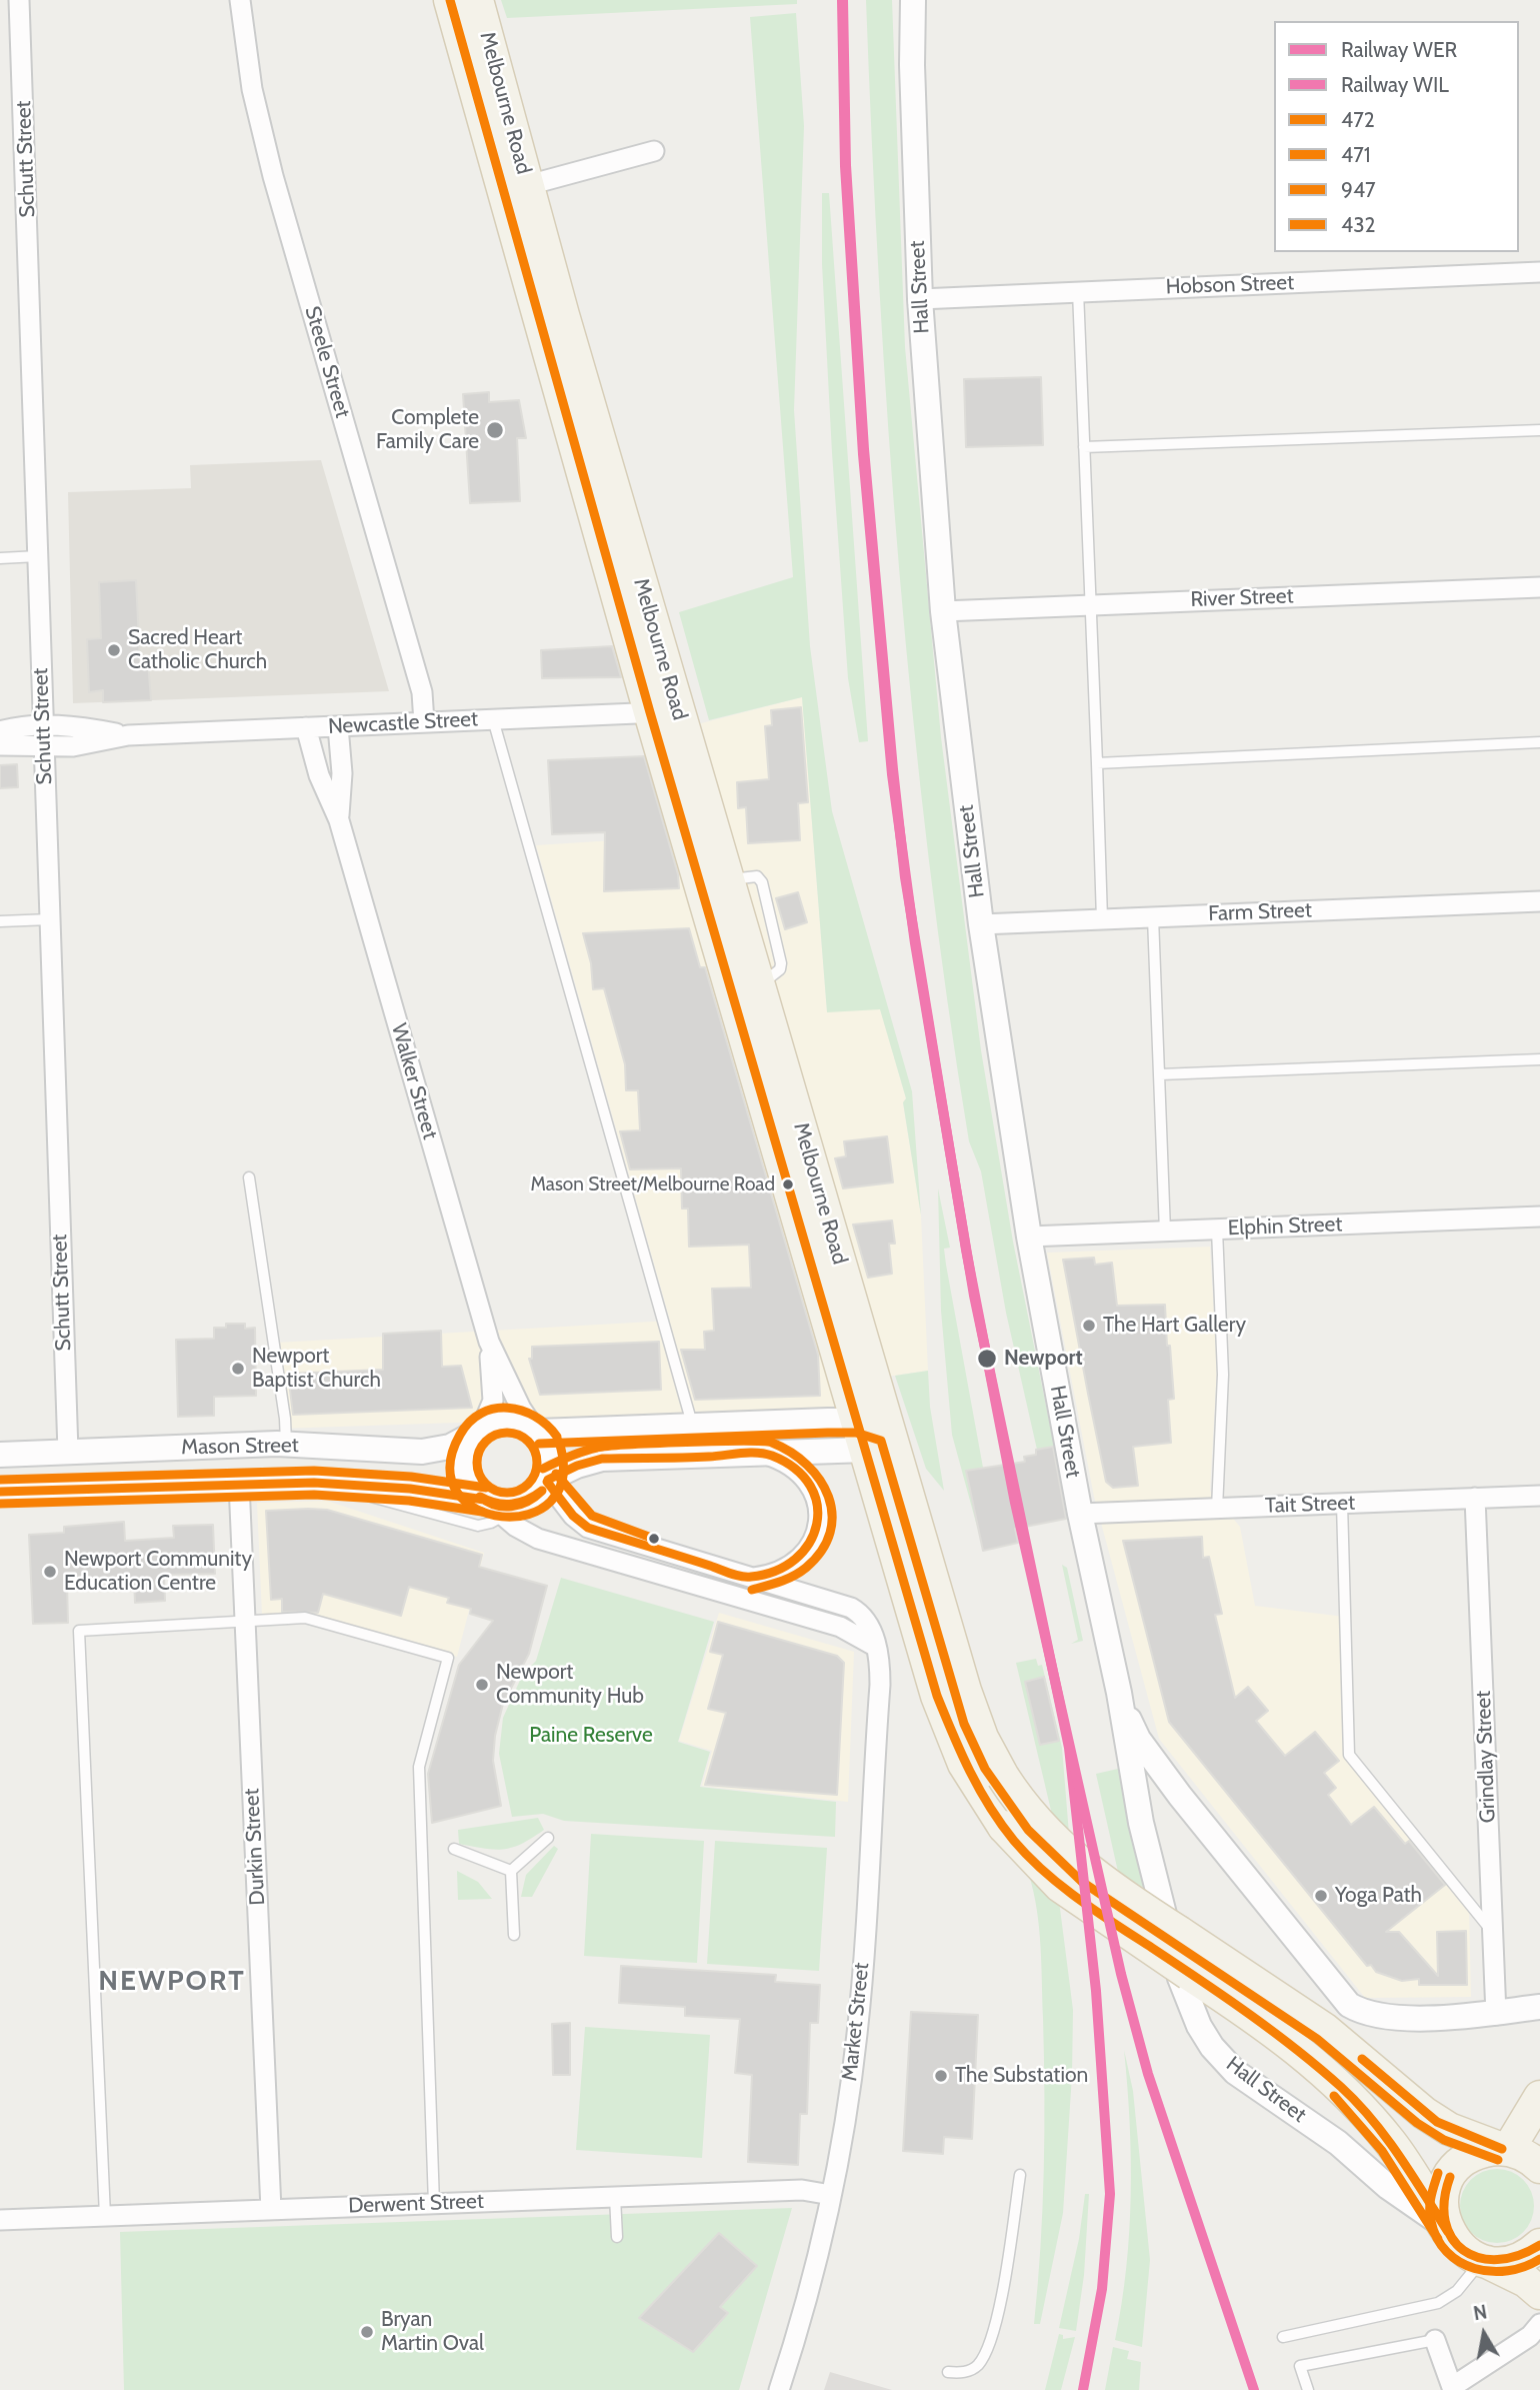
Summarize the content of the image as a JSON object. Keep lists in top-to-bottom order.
{
  "streets": {
    "main road": ["Melbourne Road"],
    "street": [
      "Schutt Street",
      "Hobson Street",
      "Hall Street",
      "Steele Street",
      "River Street",
      "Newcastle Street",
      "Farm Street",
      "Walker Street",
      "Elphin Street",
      "Mason Street",
      "Tait Street",
      "Grindlay Street",
      "Durkin Street",
      "Market Street",
      "Derwent Street"
    ]
  },
  "crossings": [
    ["Melbourne Road", "Hall Street"],
    ["Melbourne Road", "Newcastle Street"],
    ["Schutt Street", "Newcastle Street"],
    ["Schutt Street", "Mason Street"],
    ["Hobson Street", "Hall Street"],
    ["Hall Street", "River Street"],
    ["Hall Street", "Farm Street"],
    ["Hall Street", "Elphin Street"],
    ["Hall Street", "Tait Street"],
    ["Hall Street", "Grindlay Street"],
    ["Steele Street", "Newcastle Street"],
    ["Newcastle Street", "Walker Street"],
    ["Walker Street", "Mason Street"],
    ["Walker Street", "Market Street"],
    ["Mason Street", "Durkin Street"],
    ["Mason Street", "Market Street"],
    ["Tait Street", "Grindlay Street"],
    ["Durkin Street", "Derwent Street"],
    ["Market Street", "Derwent Street"]
  ],
  "districts": ["NEWPORT"],
  "parks": ["Paine Reserve"],
  "places": [
    "Complete Family Care",
    "Sacred Heart Catholic Church",
    "Mason Street/Melbourne Road",
    "The Hart Gallery",
    "Newport",
    "Newport Baptist Church",
    "Newport Community Education Centre",
    "Newport Community Hub",
    "Yoga Path",
    "The Substation",
    "Bryan Martin Oval"
  ],
  "lines": [
    "rail line WER",
    "rail line WIL",
    "transit line 472",
    "transit line 432",
    "transit line 471",
    "transit line 947"
  ],
  "legend": [
    "Railway WER",
    "Railway WIL",
    "472",
    "471",
    "947",
    "432"
  ],
  "north": "top"
}
